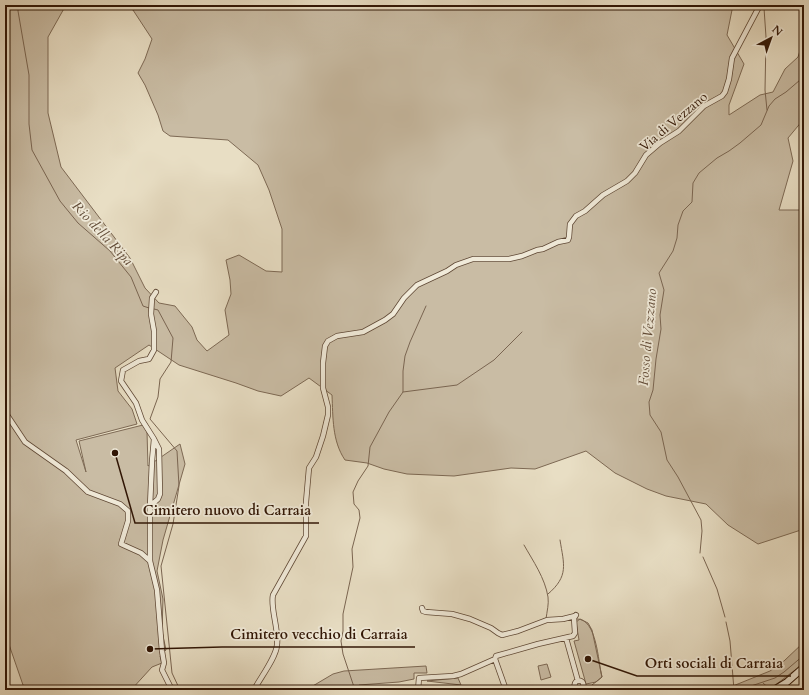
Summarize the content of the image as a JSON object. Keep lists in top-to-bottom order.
{
  "streets": {
    "street": ["Via di Vezzano"]
  },
  "water": ["Rio della Ripa", "Fosso di Vezzano"],
  "places": ["Cimitero nuovo di Carraia", "Cimitero vecchio di Carraia", "Orti sociali di Carraia"],
  "north": "top right"
}
